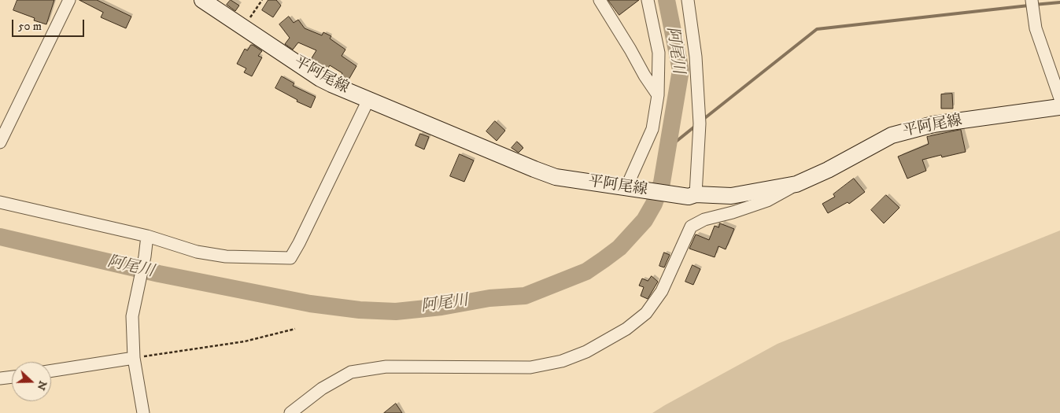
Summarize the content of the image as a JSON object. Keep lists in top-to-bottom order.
{
  "streets": {
    "main road": ["平阿尾線"]
  },
  "water": ["阿尾川"],
  "scale_bar": "50 m",
  "north": "right"
}
